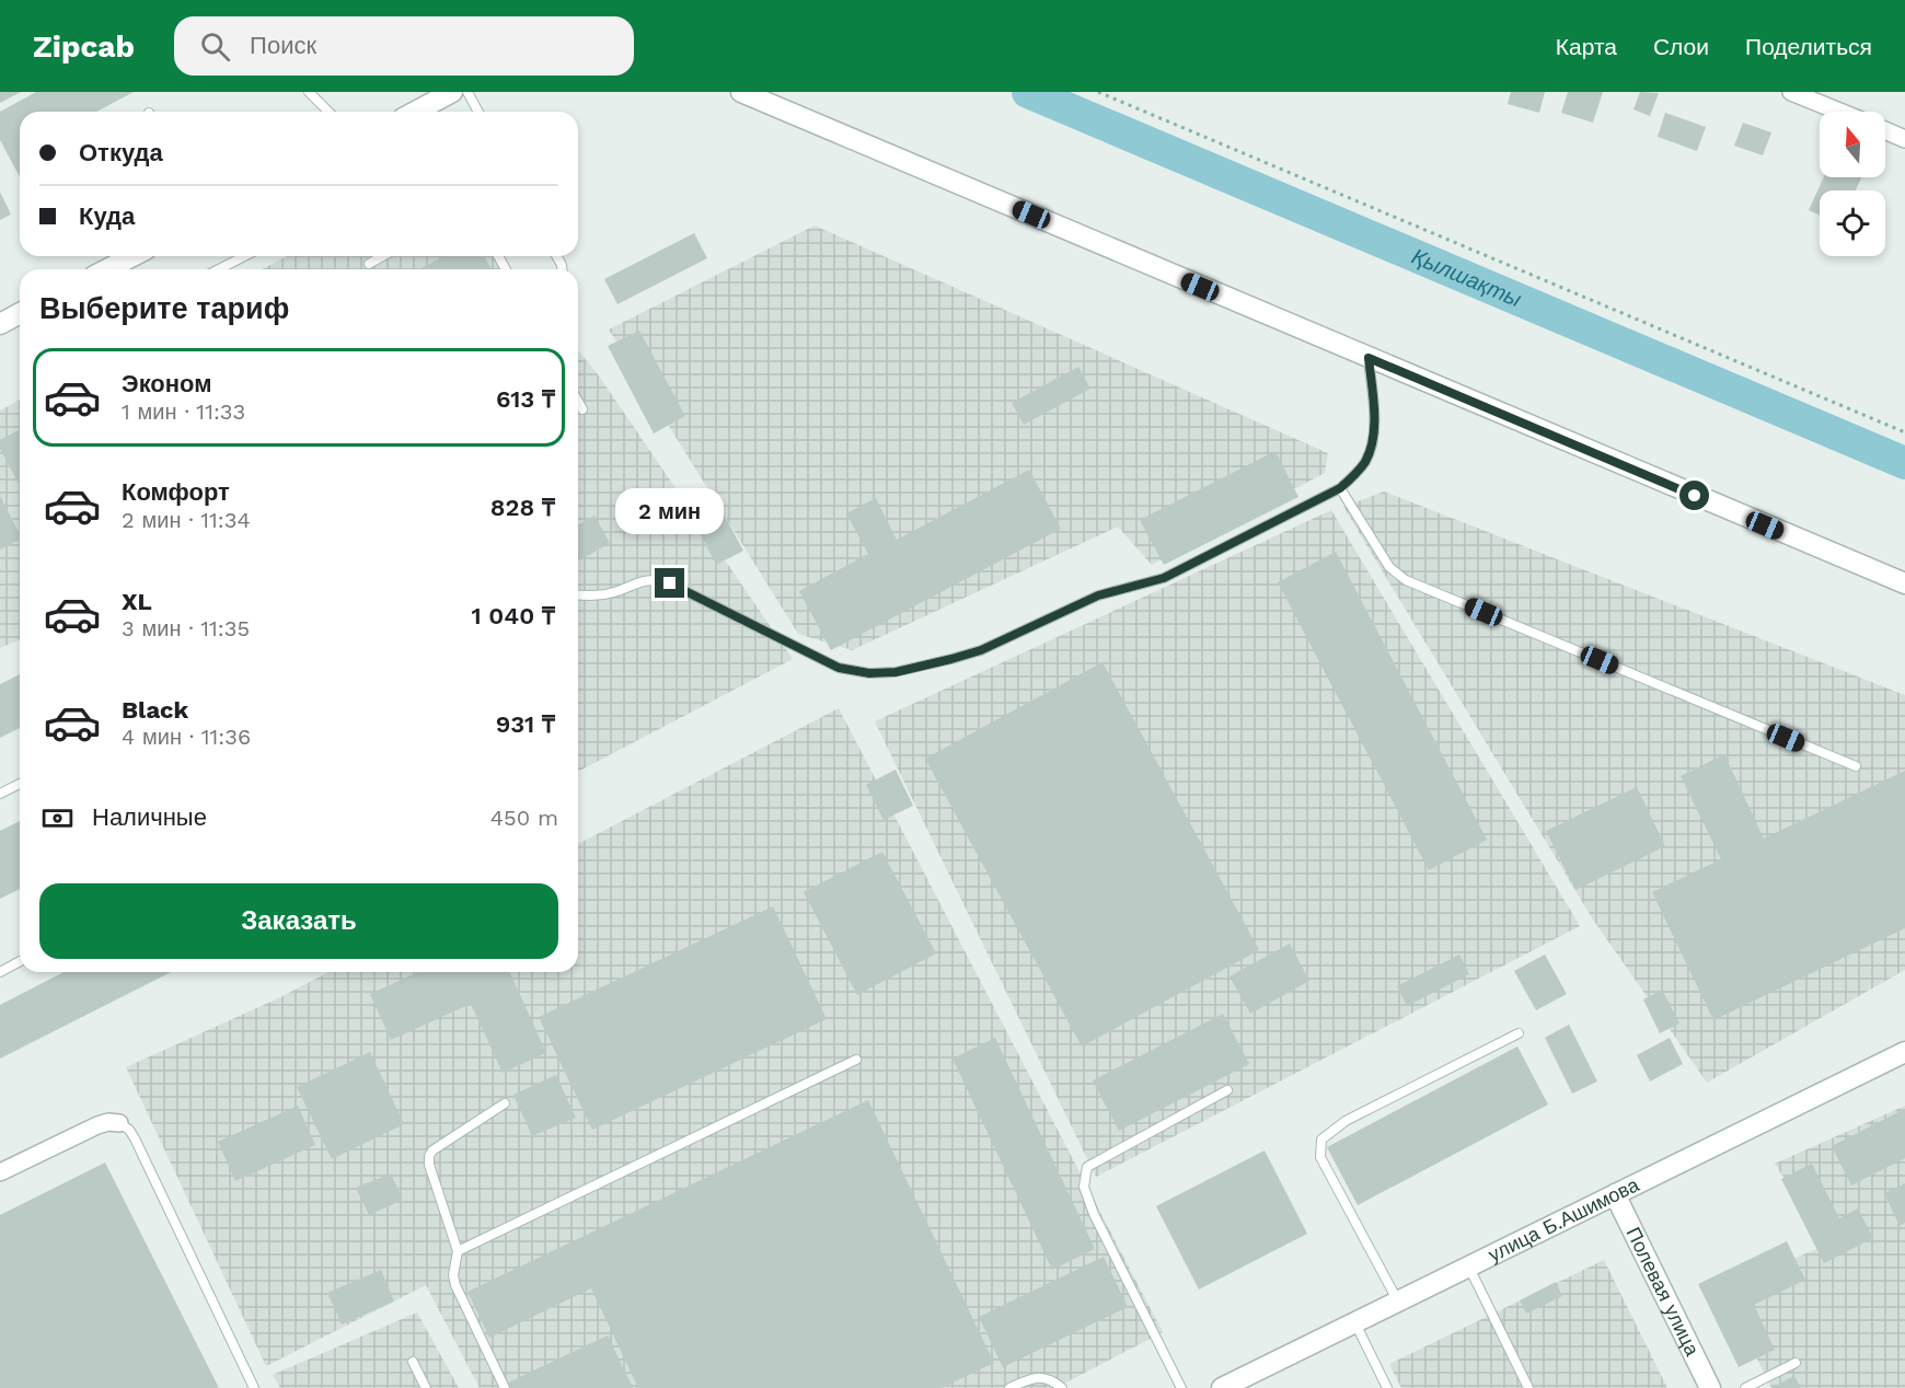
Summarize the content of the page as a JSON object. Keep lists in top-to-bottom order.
{
  "streets": {
    "street": ["улица Б.Ашимова", "Полевая улица"]
  },
  "crossings": [
    ["улица Б.Ашимова", "Полевая улица"]
  ],
  "water": ["Қылшақты"],
  "north": "top",
  "page": {
    "header": "Zipcab",
    "search": "Поиск",
    "nav": ["Карта", "Слои", "Поделиться"],
    "banner": ["Откуда", "Куда"],
    "heading": "Выберите тариф",
    "list": [
      {
        "name": "Эконом",
        "note": "1 мин · 11:33",
        "value": "613 ₸"
      },
      {
        "name": "Комфорт",
        "note": "2 мин · 11:34",
        "value": "828 ₸"
      },
      {
        "name": "XL",
        "note": "3 мин · 11:35",
        "value": "1 040 ₸"
      },
      {
        "name": "Black",
        "note": "4 мин · 11:36",
        "value": "931 ₸"
      }
    ],
    "bubble": "2 мин",
    "pay": ["Наличные", "450 m"],
    "buttons": "Заказать"
  }
}
